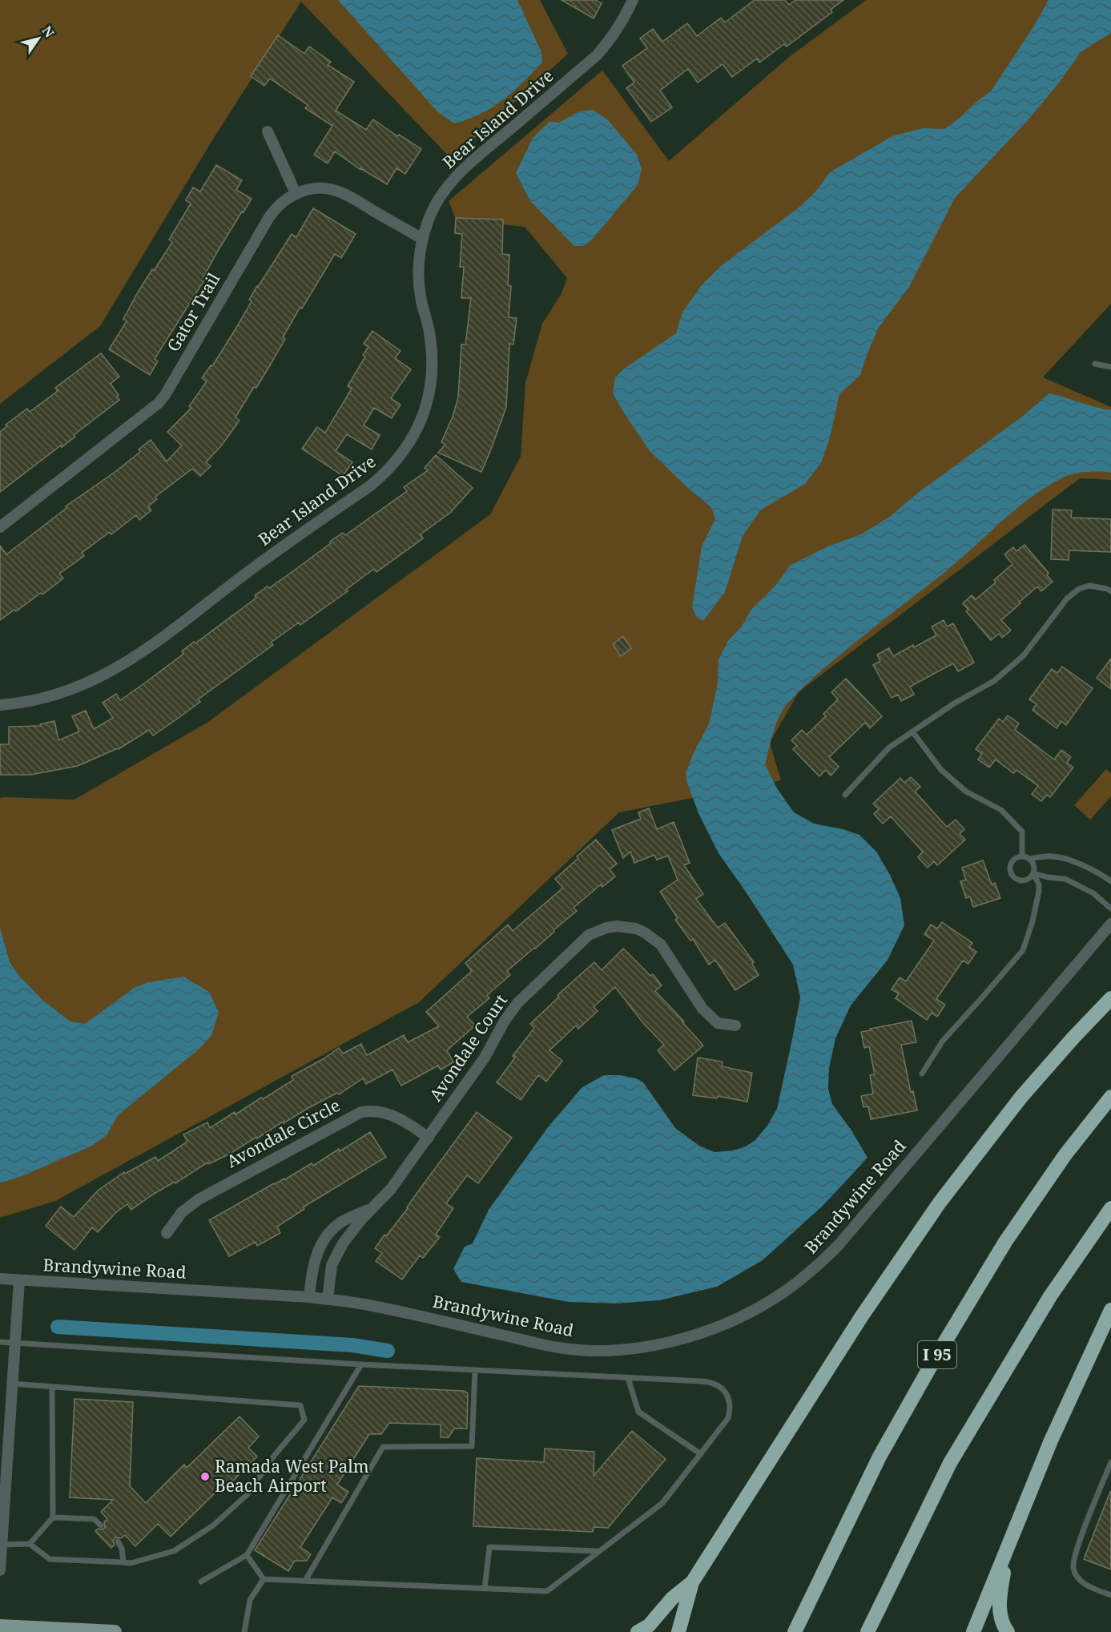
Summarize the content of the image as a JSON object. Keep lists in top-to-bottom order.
{
  "streets": {
    "highway": ["I 95"],
    "street": [
      "Bear Island Drive",
      "Gator Trail",
      "Avondale Court",
      "Avondale Circle",
      "Brandywine Road"
    ]
  },
  "crossings": [
    ["Bear Island Drive", "Gator Trail"],
    ["Avondale Court", "Avondale Circle"],
    ["Avondale Court", "Brandywine Road"]
  ],
  "places": ["Ramada West Palm Beach Airport"],
  "north": "top right"
}
